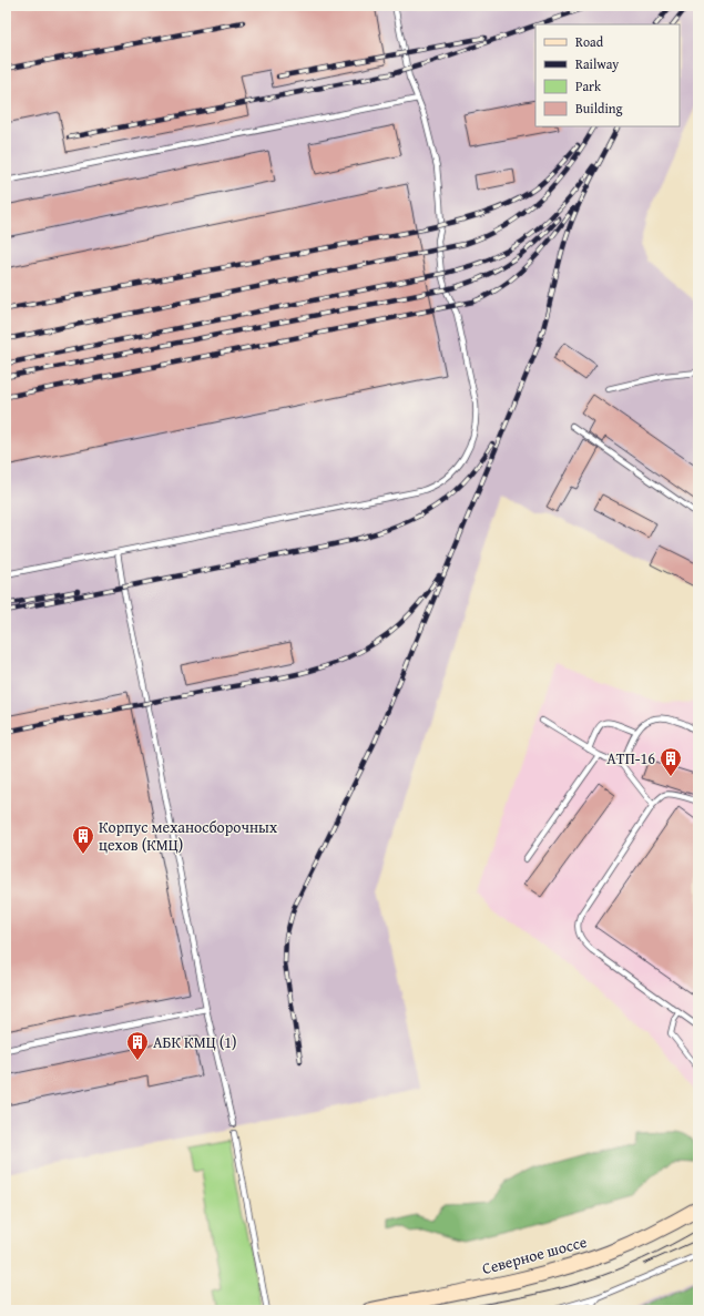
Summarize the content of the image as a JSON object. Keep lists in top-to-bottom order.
{
  "streets": {
    "main road": ["Северное шоссе"]
  },
  "places": {
    "building": ["АТП-16", "Корпус механосборочных цехов (КМЦ)", "АБК КМЦ (1)"]
  },
  "legend": [
    "Road",
    "Railway",
    "Park",
    "Building"
  ]
}
